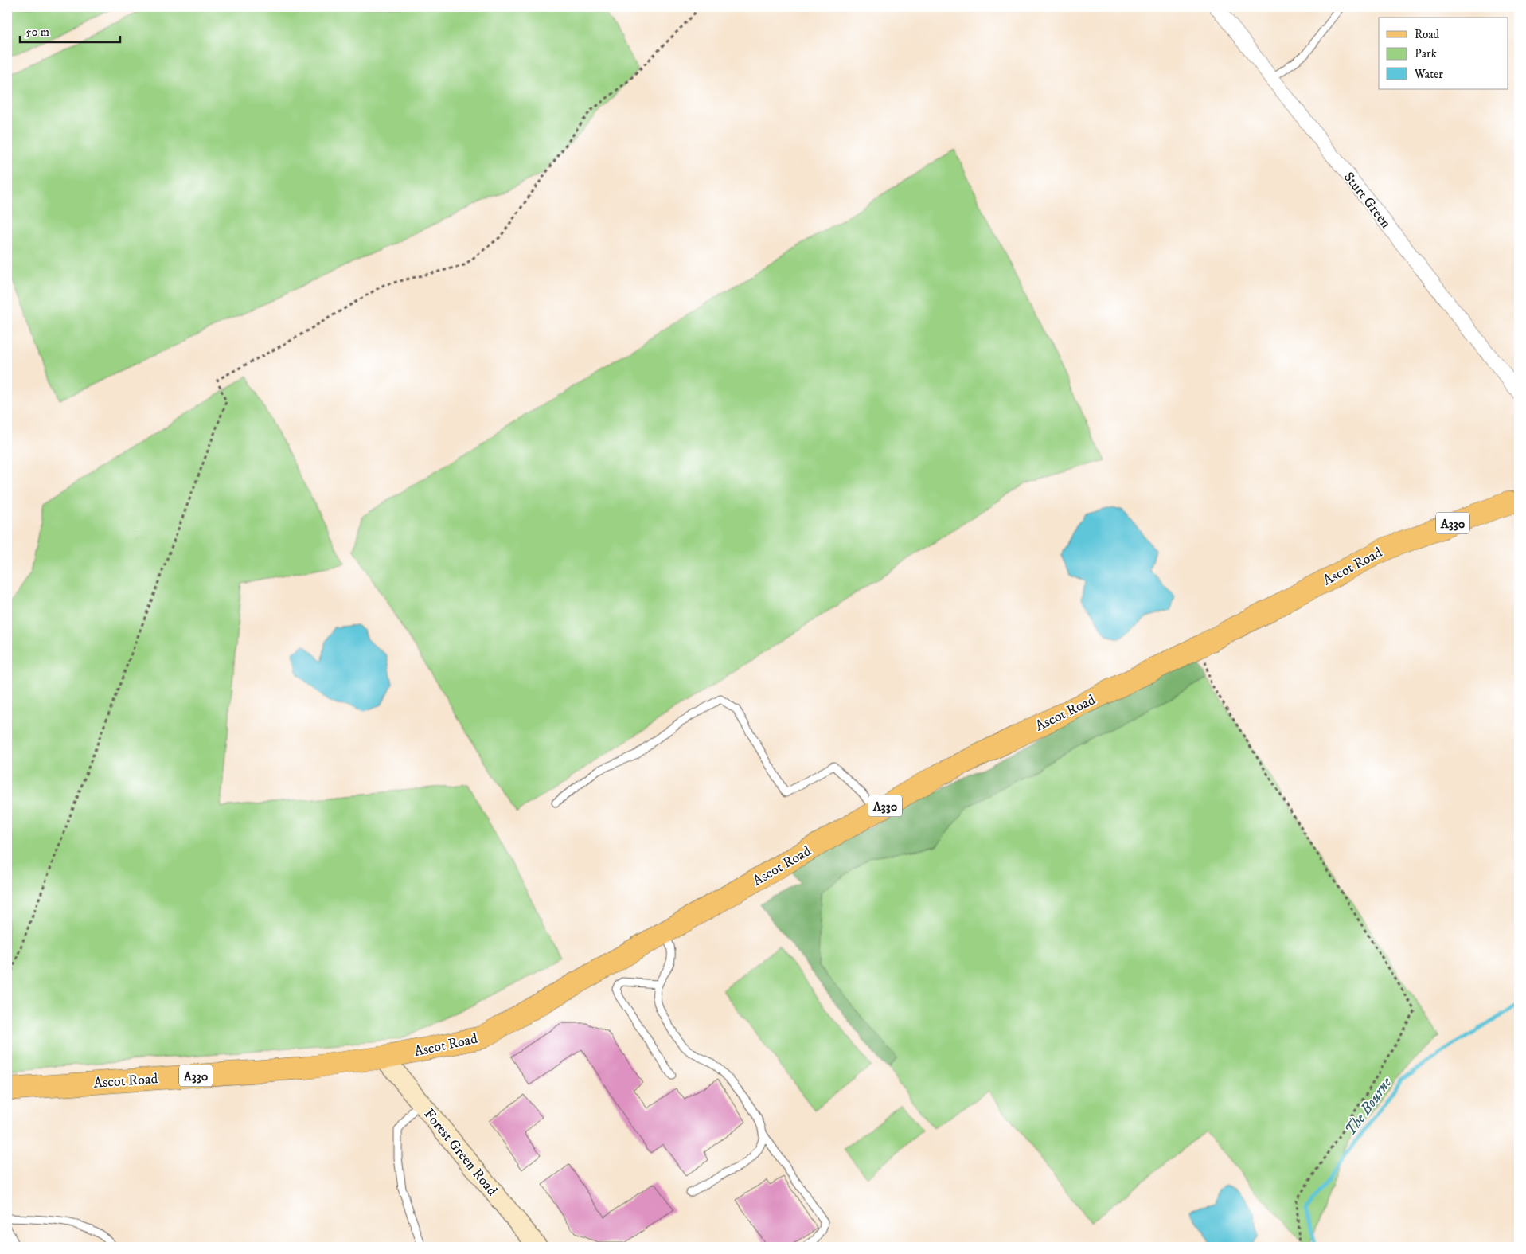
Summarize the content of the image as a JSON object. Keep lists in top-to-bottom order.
{
  "streets": {
    "main road": ["A330", "Ascot Road", "Forest Green Road"],
    "street": ["Sturt Green"]
  },
  "crossings": [
    ["Ascot Road", "Forest Green Road"]
  ],
  "water": ["The Bourne"],
  "legend": ["Road", "Park", "Water"],
  "scale_bar": "50 m"
}
